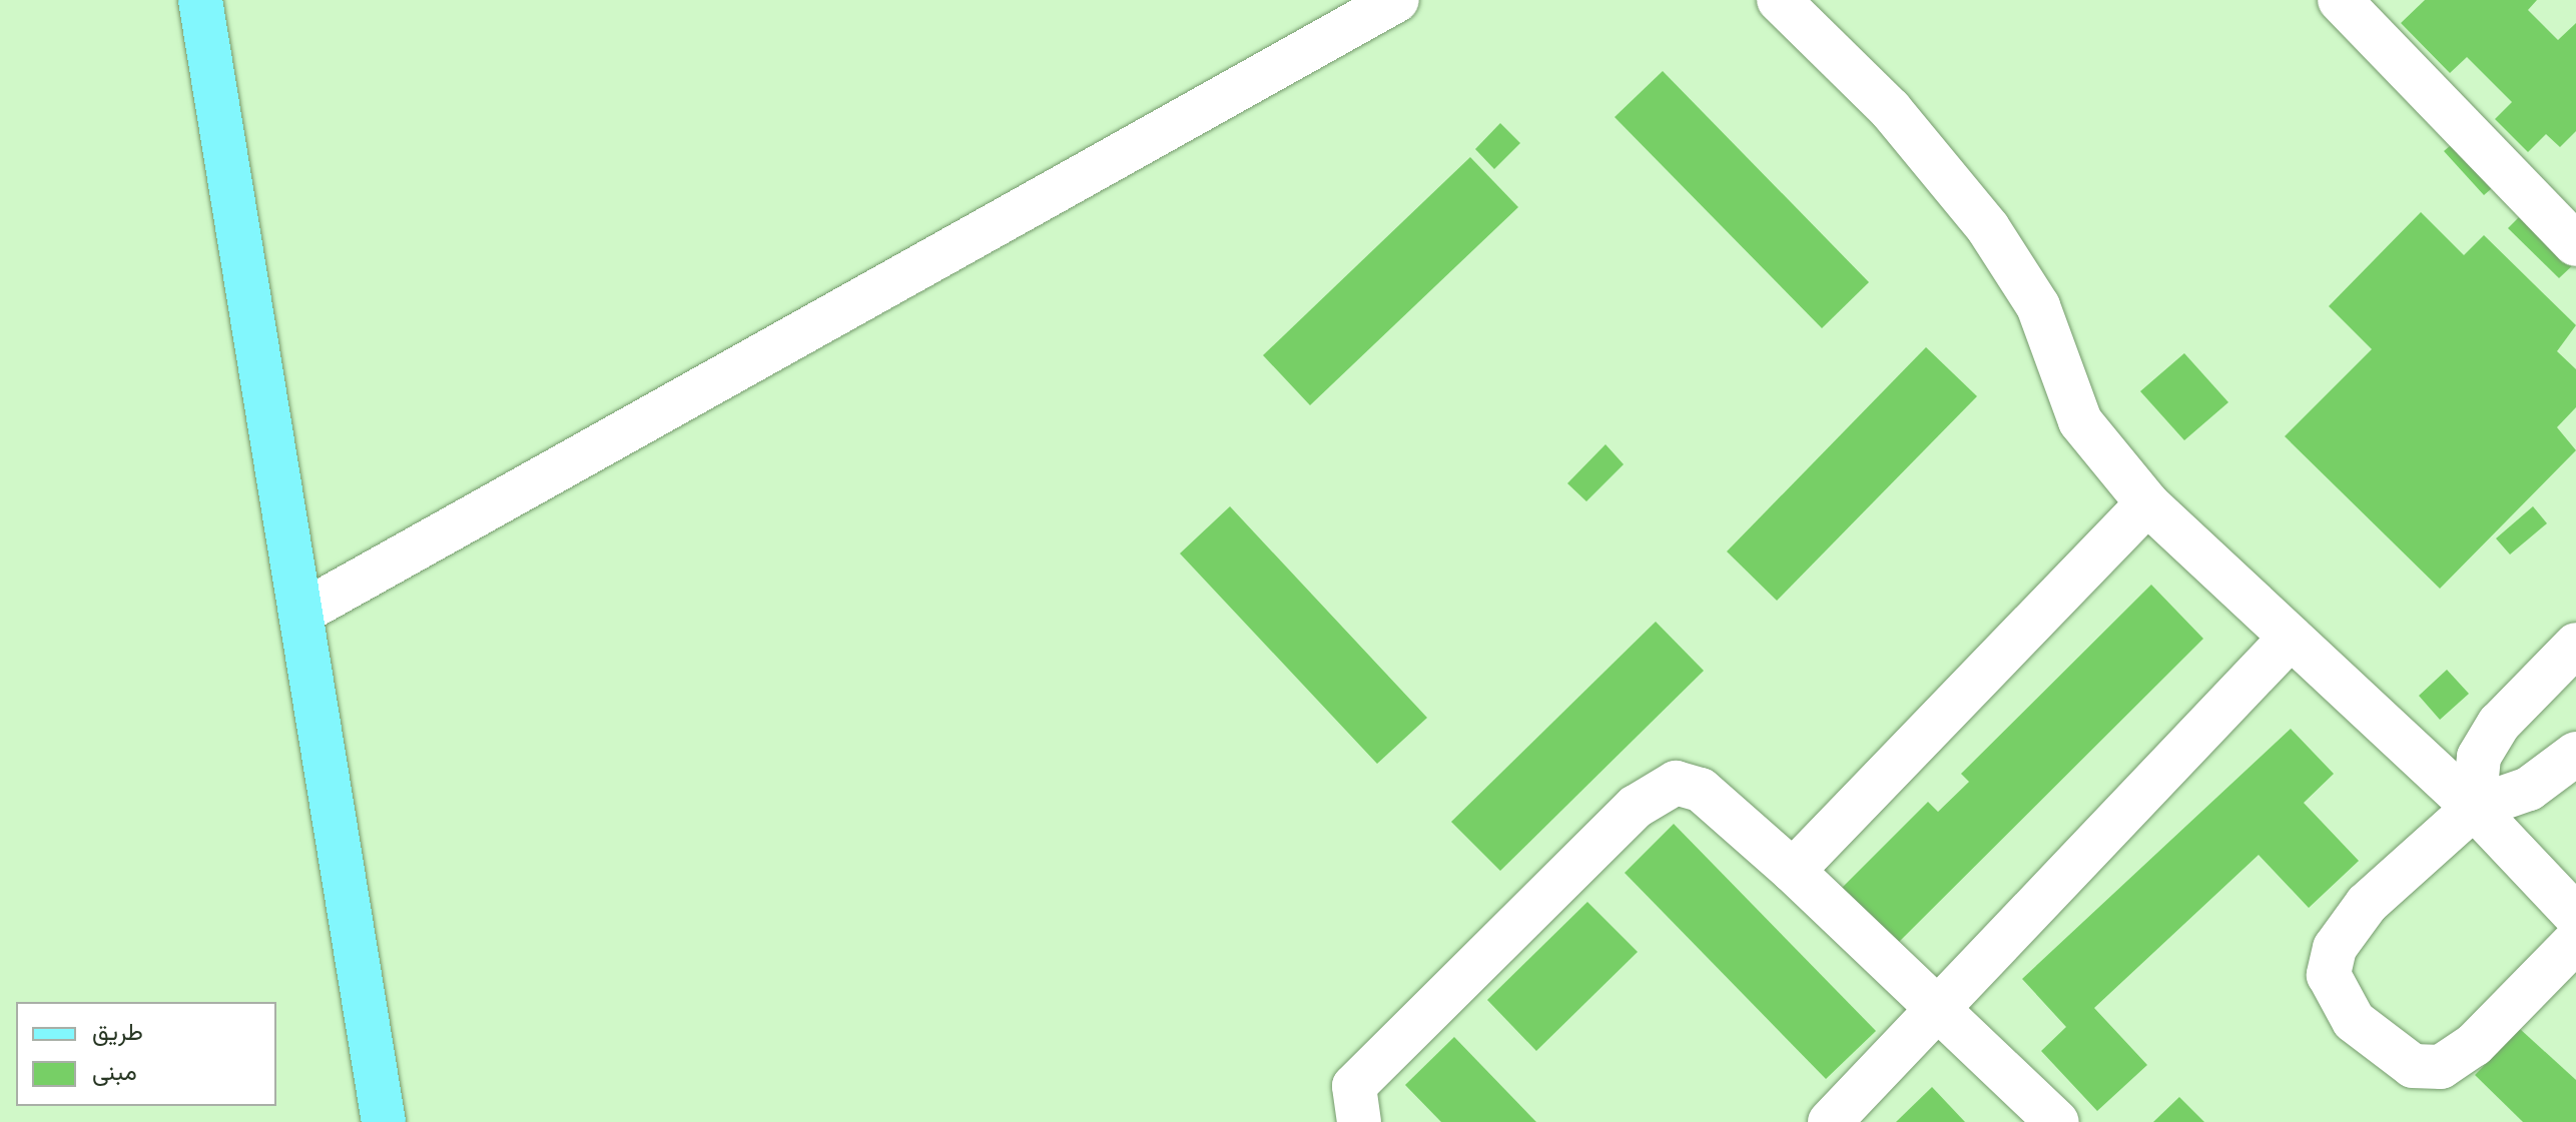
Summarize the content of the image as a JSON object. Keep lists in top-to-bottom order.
{
  "legend": ["طريق", "مبنى"]
}
